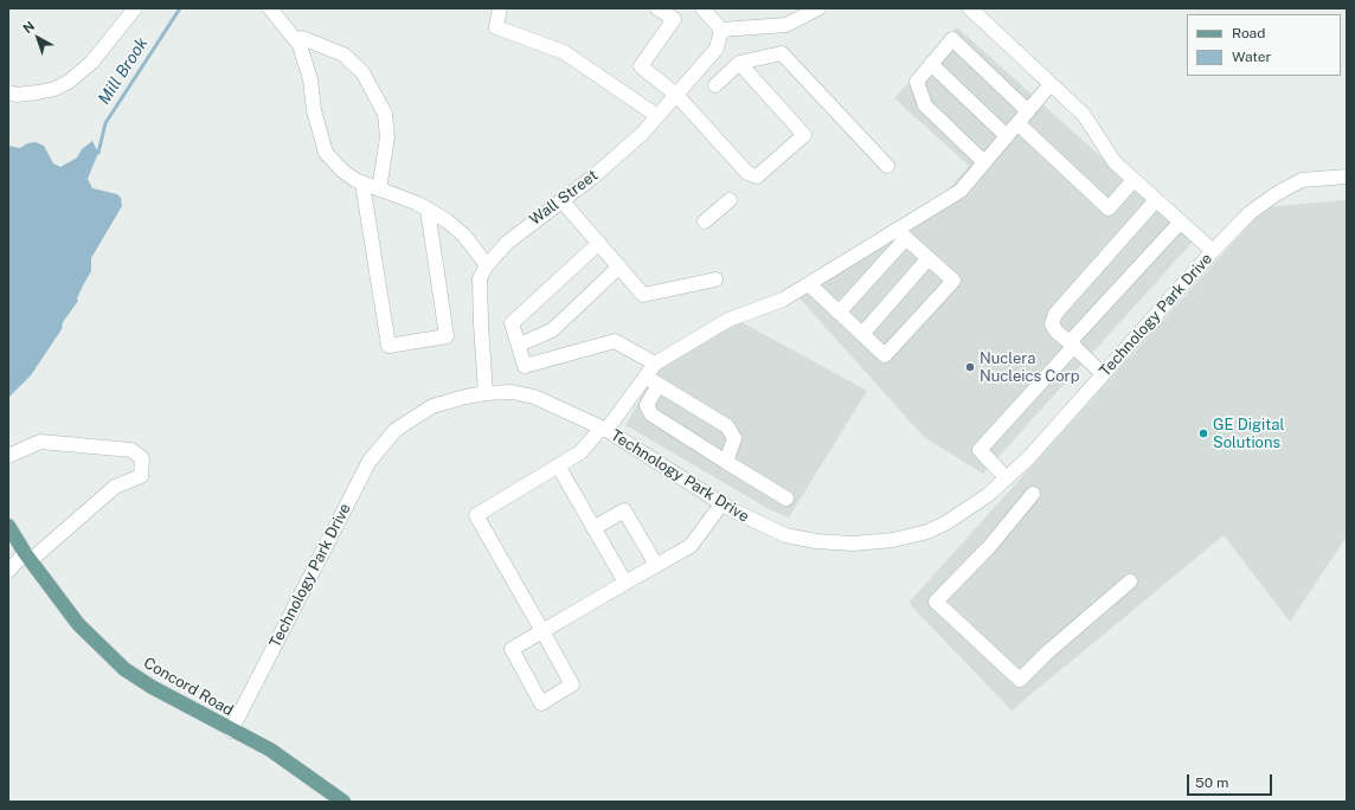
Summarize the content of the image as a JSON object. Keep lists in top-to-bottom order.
{
  "streets": {
    "main road": ["Concord Road"],
    "street": ["Wall Street", "Technology Park Drive"]
  },
  "crossings": [
    ["Wall Street", "Technology Park Drive"],
    ["Technology Park Drive", "Concord Road"]
  ],
  "water": ["Mill Brook"],
  "places": ["Nuclera Nucleics Corp", "GE Digital Solutions"],
  "legend": ["Road", "Water"],
  "scale_bar": "50 m",
  "north": "top left"
}
